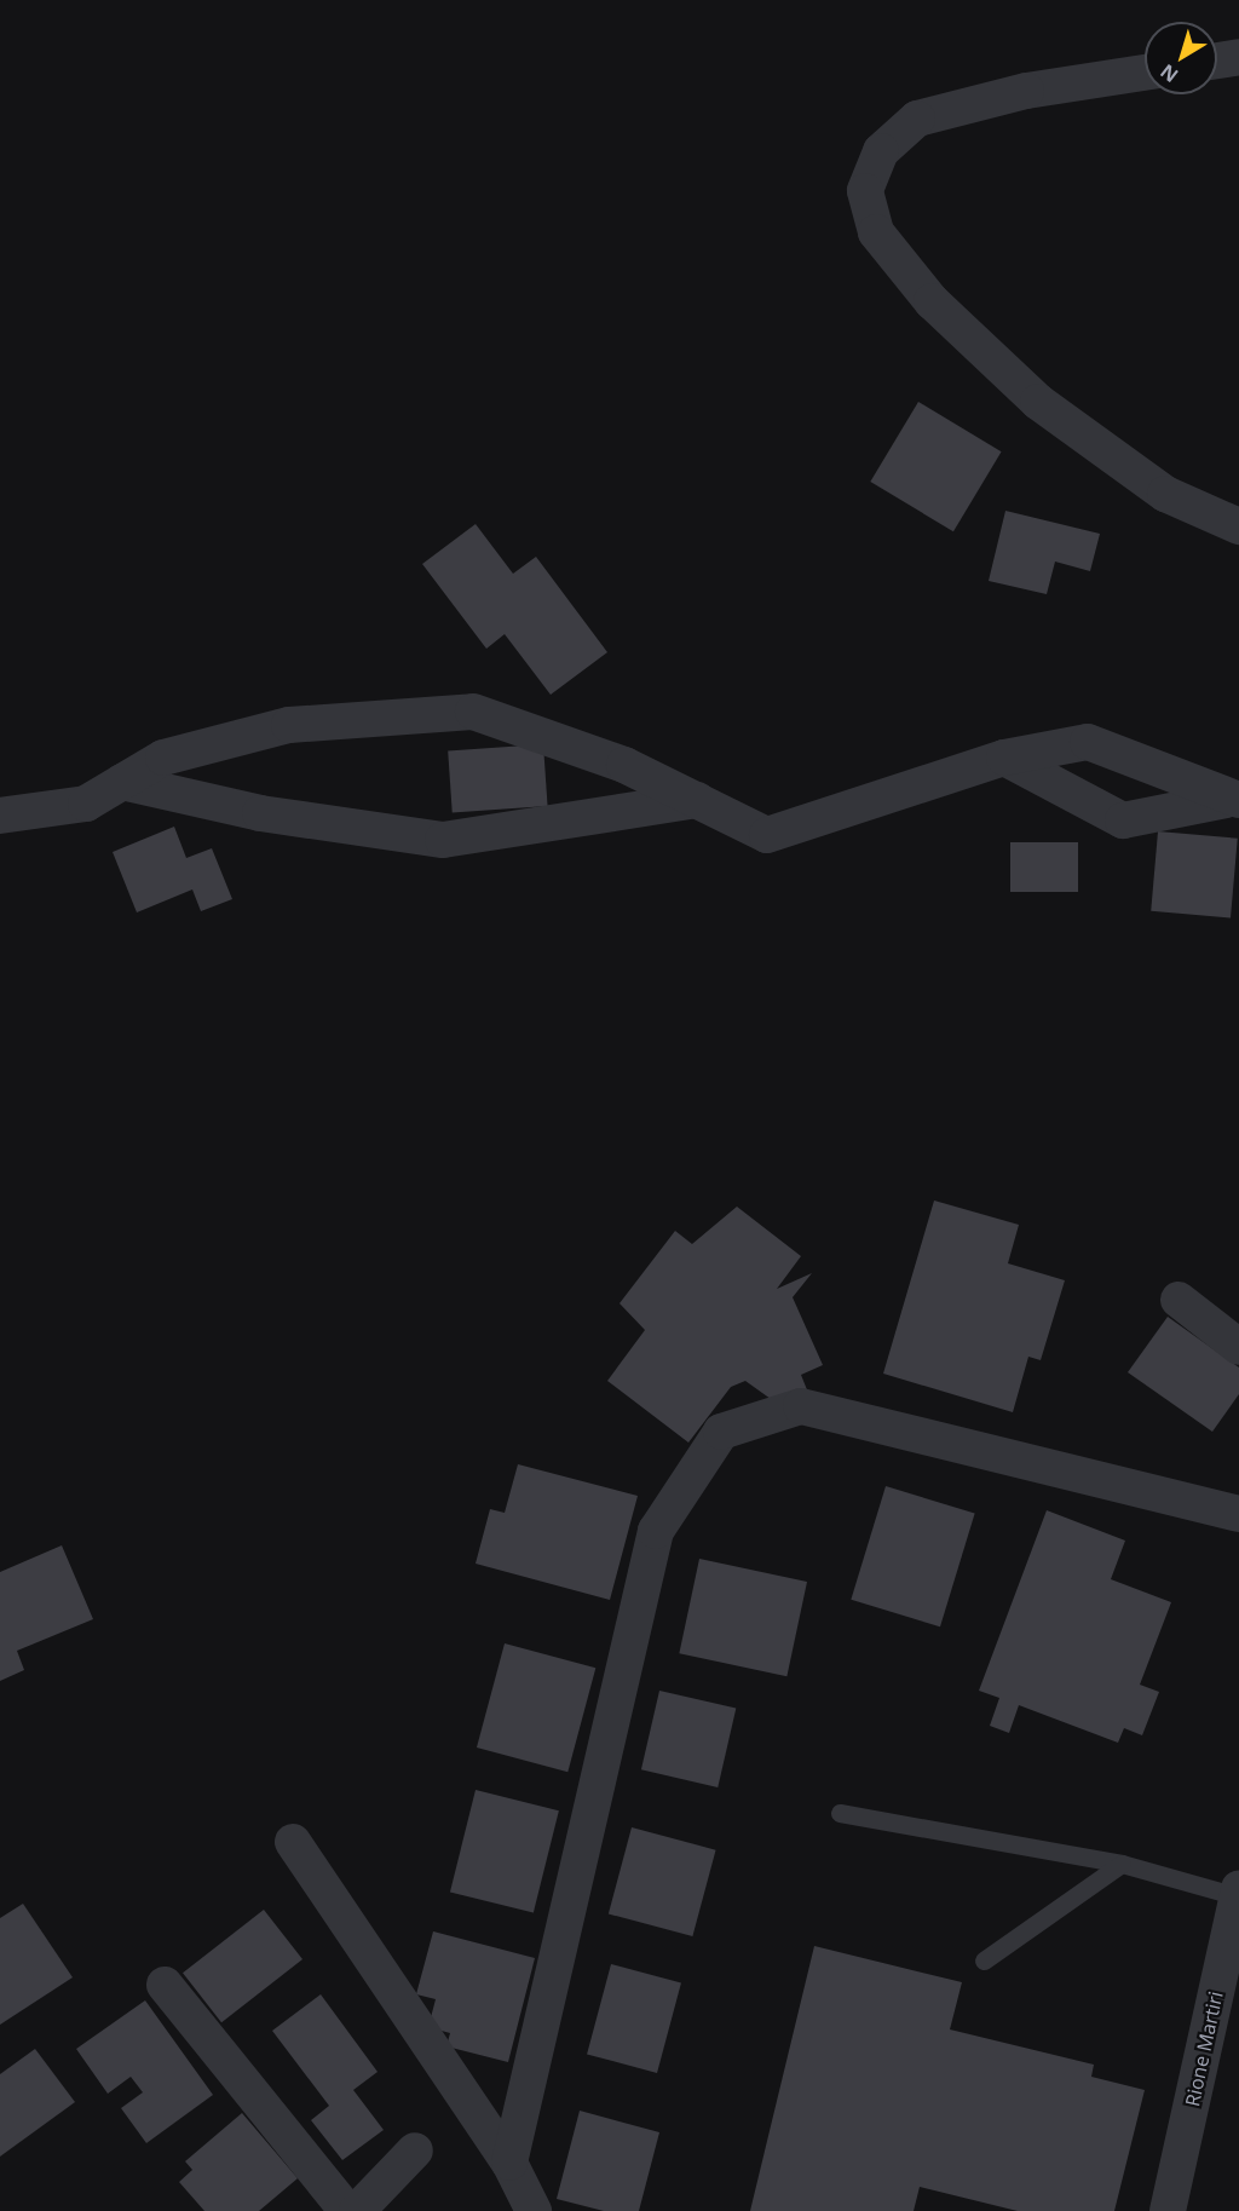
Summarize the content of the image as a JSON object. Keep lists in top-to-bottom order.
{
  "streets": {
    "street": ["Rione Martiri"]
  },
  "north": "bottom left"
}
